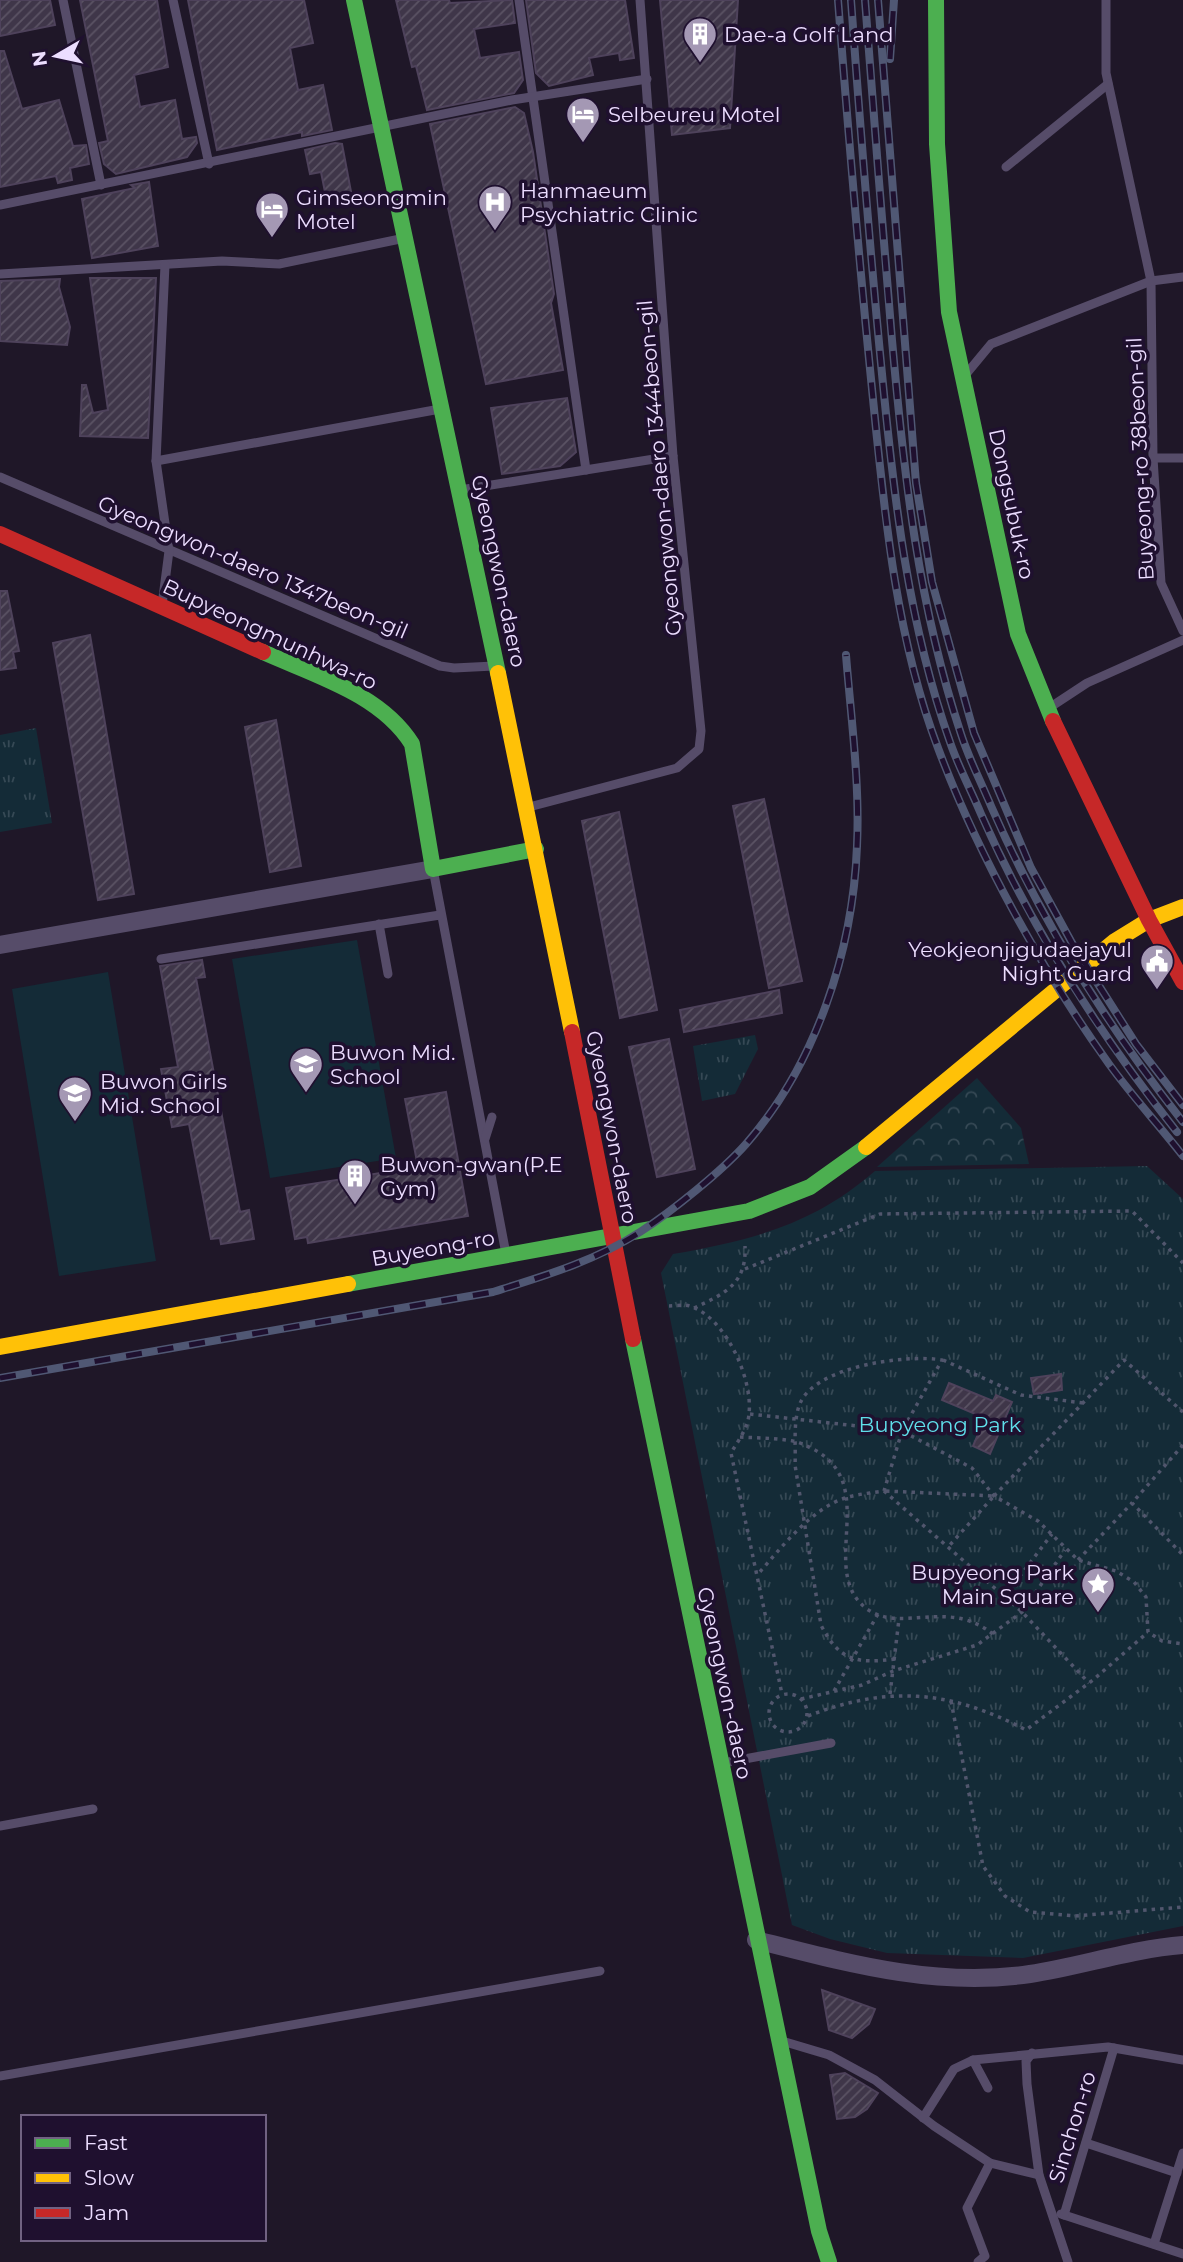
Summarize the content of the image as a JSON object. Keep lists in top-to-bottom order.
{
  "streets": {
    "street": [
      "Dongsubuk-ro",
      "Gyeongwon-daero",
      "Bupyeongmunhwa-ro",
      "Buyeong-ro"
    ],
    "lane": [
      "Buyeong-ro 38beon-gil",
      "Gyeongwon-daero 1344beon-gil",
      "Gyeongwon-daero 1347beon-gil",
      "Sinchon-ro"
    ]
  },
  "crossings": [
    ["Gyeongwon-daero 1344beon-gil", "Gyeongwon-daero"],
    ["Dongsubuk-ro", "Buyeong-ro"],
    ["Gyeongwon-daero 1347beon-gil", "Gyeongwon-daero"],
    ["Gyeongwon-daero", "Buyeong-ro"],
    ["Gyeongwon-daero", "Sinchon-ro"]
  ],
  "parks": ["Bupyeong Park"],
  "places": {
    "building": ["Dae-a Golf Land", "Buwon-gwan(P.E Gym)"],
    "hotel": ["Selbeureu Motel", "Gimseongmin Motel"],
    "hospital": ["Hanmaeum Psychiatric Clinic"],
    "public building": ["Yeokjeonjigudaejayul Night Guard"],
    "school or university": ["Buwon Mid. School", "Buwon Girls Mid. School"],
    "place": ["Bupyeong Park Main Square"]
  },
  "legend": ["Fast", "Slow", "Jam"],
  "north": "left"
}
